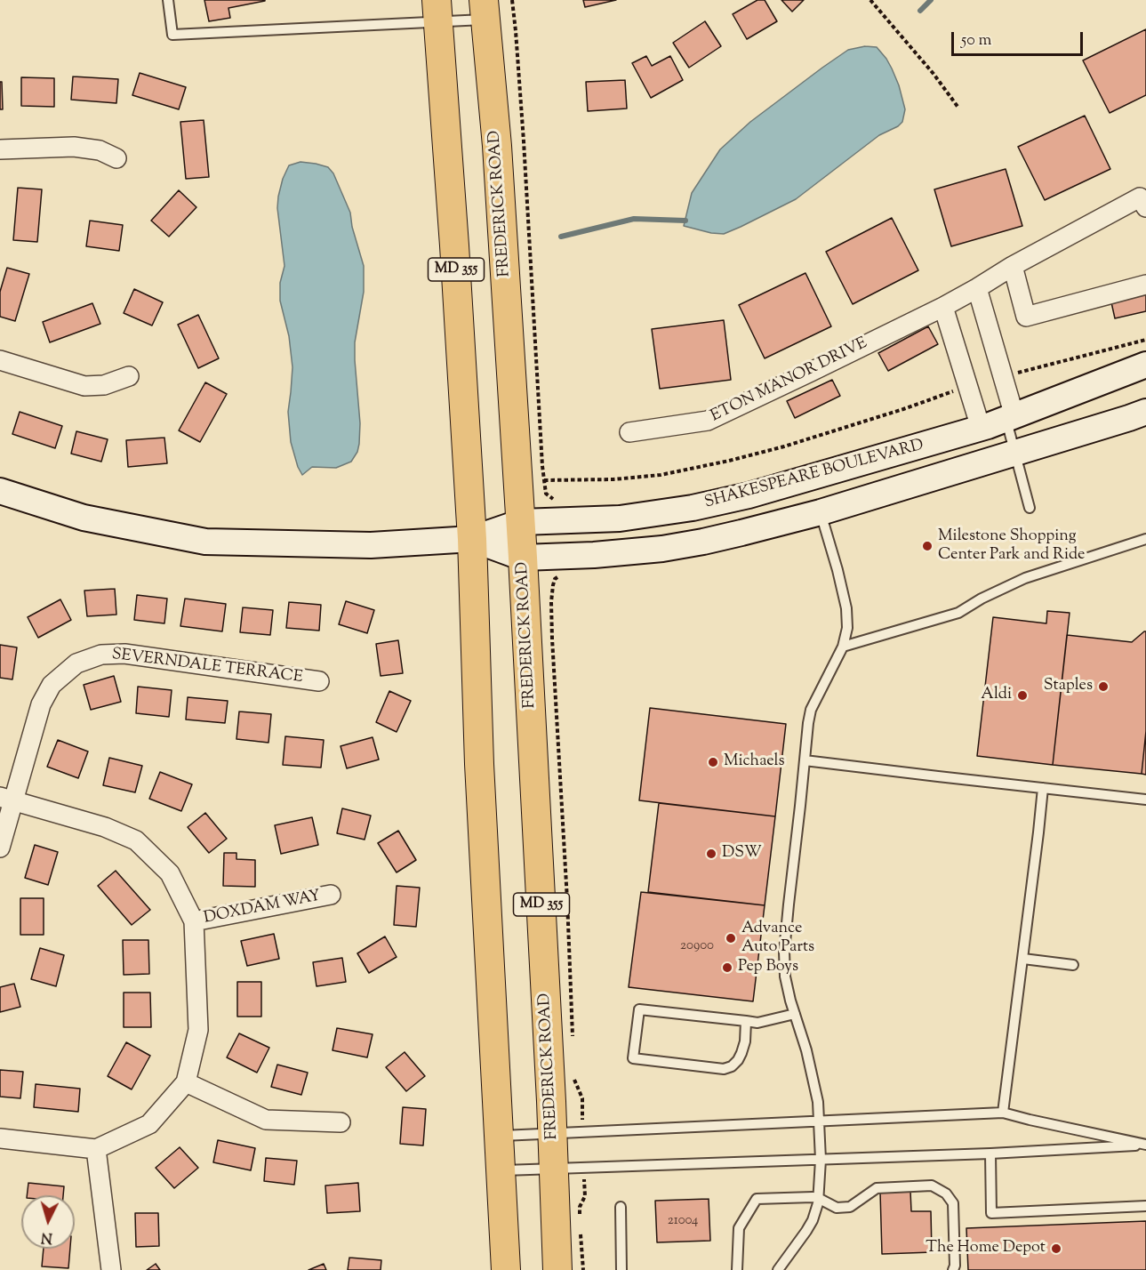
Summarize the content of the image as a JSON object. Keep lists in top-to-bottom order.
{
  "streets": {
    "main road": ["FREDERICK ROAD", "MD 355"],
    "street": [
      "ETON MANOR DRIVE",
      "SHAKESPEARE BOULEVARD",
      "SEVERNDALE TERRACE",
      "DOXDAM WAY"
    ]
  },
  "crossings": [
    ["FREDERICK ROAD", "SHAKESPEARE BOULEVARD"],
    ["MD 355", "SHAKESPEARE BOULEVARD"]
  ],
  "places": [
    "Milestone Shopping Center Park and Ride",
    "Staples",
    "Aldi",
    "Michaels",
    "DSW",
    "Advance Auto Parts",
    "Pep Boys",
    "The Home Depot"
  ],
  "house_numbers": ["20900", "21004"],
  "scale_bar": "50 m",
  "north": "bottom"
}
